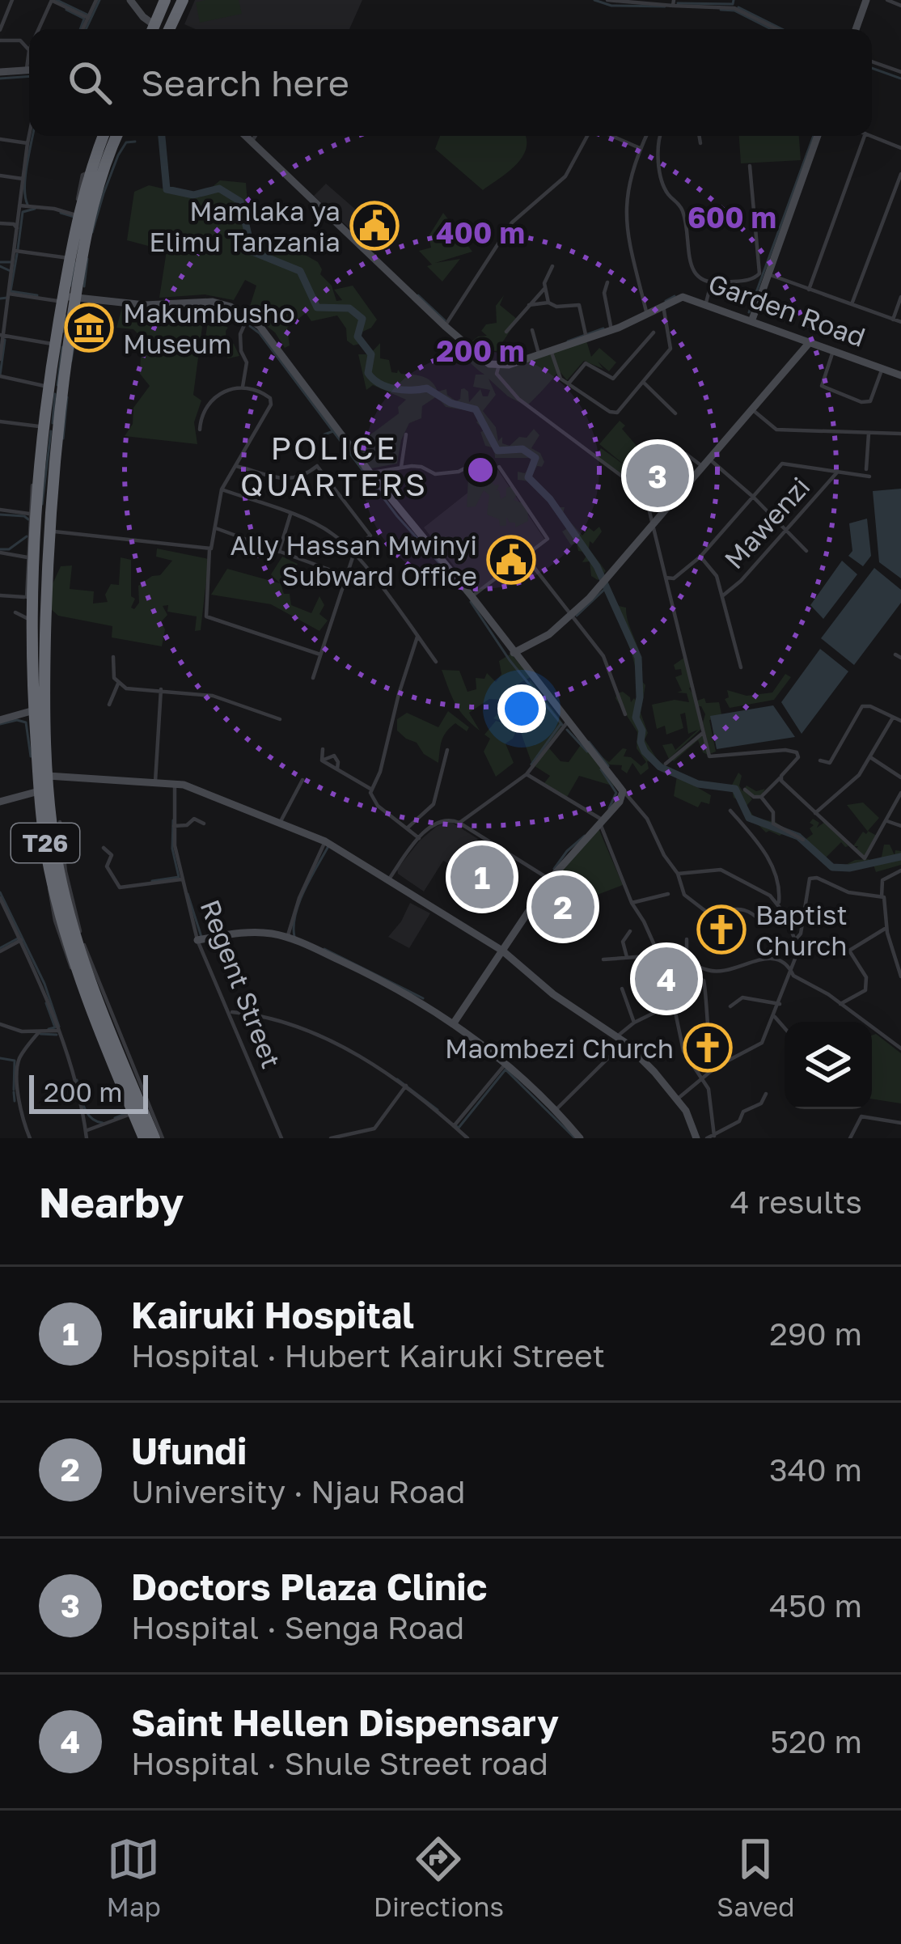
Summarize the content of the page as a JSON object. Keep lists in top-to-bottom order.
{
  "streets": {
    "highway": ["T26"],
    "street": ["Garden Road", "Mawenzi", "Regent Street"]
  },
  "districts": ["POLICE QUARTERS"],
  "places": {
    "public building": ["Mamlaka ya Elimu Tanzania", "Ally Hassan Mwinyi Subward Office"],
    "museum": ["Makumbusho Museum"],
    "church": ["Baptist Church", "Maombezi Church"]
  },
  "scale_bar": "200 m",
  "page": {
    "search": "Search here",
    "pins": [
      "3",
      "1",
      "2",
      "4"
    ],
    "scale": "200 m",
    "heading": ["Nearby", "4 results"],
    "list": [
      {
        "mark": "1",
        "name": "Kairuki Hospital",
        "note": "Hospital · Hubert Kairuki Street",
        "value": "290 m"
      },
      {
        "mark": "2",
        "name": "Ufundi",
        "note": "University · Njau Road",
        "value": "340 m"
      },
      {
        "mark": "3",
        "name": "Doctors Plaza Clinic",
        "note": "Hospital · Senga Road",
        "value": "450 m"
      },
      {
        "mark": "4",
        "name": "Saint Hellen Dispensary",
        "note": "Hospital · Shule Street road",
        "value": "520 m"
      }
    ],
    "nav": ["Map", "Directions", "Saved"]
  },
  "rings": ["600 m", "400 m", "200 m"]
}
